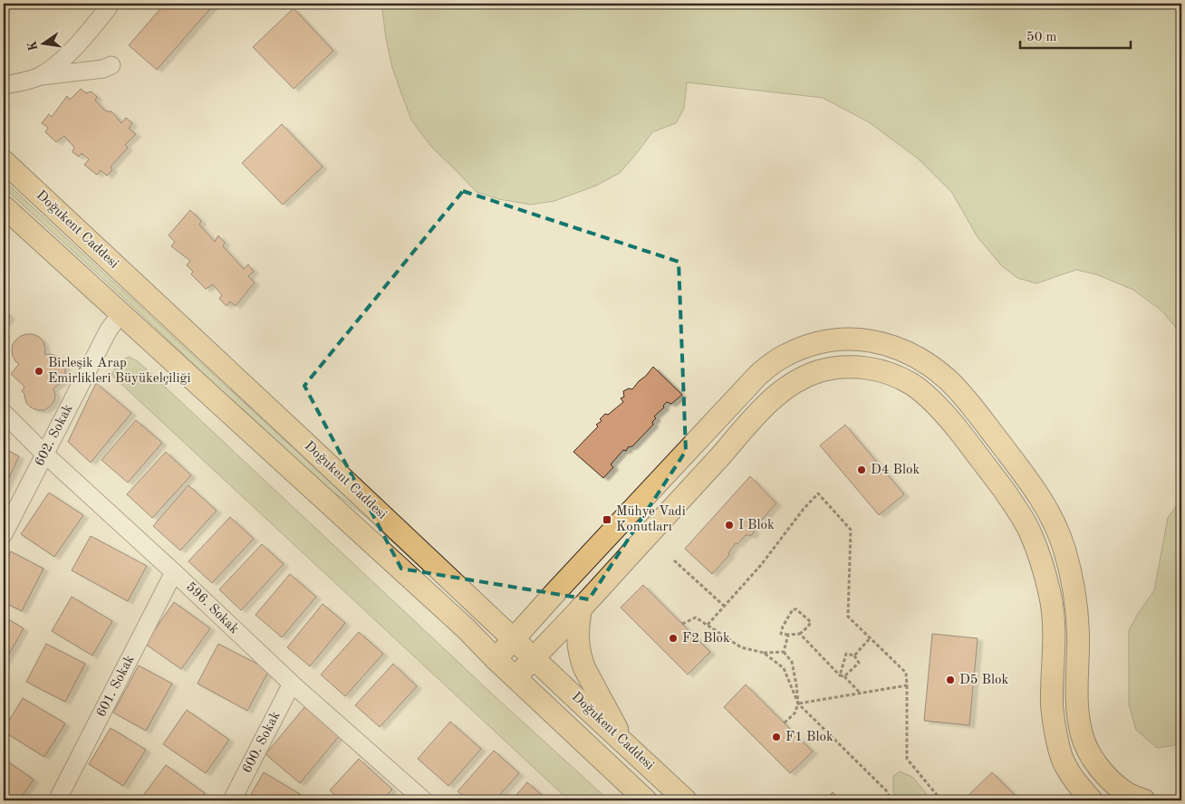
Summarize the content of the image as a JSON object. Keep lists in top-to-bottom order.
{
  "streets": {
    "main road": ["Doğukent Caddesi"],
    "street": [
      "602. Sokak",
      "596. Sokak",
      "601. Sokak",
      "600. Sokak"
    ]
  },
  "crossings": [
    ["Doğukent Caddesi", "602. Sokak"],
    ["602. Sokak", "596. Sokak"],
    ["596. Sokak", "601. Sokak"],
    ["596. Sokak", "600. Sokak"]
  ],
  "places": {
    "other": [
      "Birleşik Arap Emirlikleri Büyükelçiliği",
      "D4 Blok",
      "I Blok",
      "F2 Blok",
      "D5 Blok",
      "F1 Blok"
    ],
    "transit": ["Mühye Vadi Konutları"]
  },
  "scale_bar": "50 m",
  "north": "left"
}
